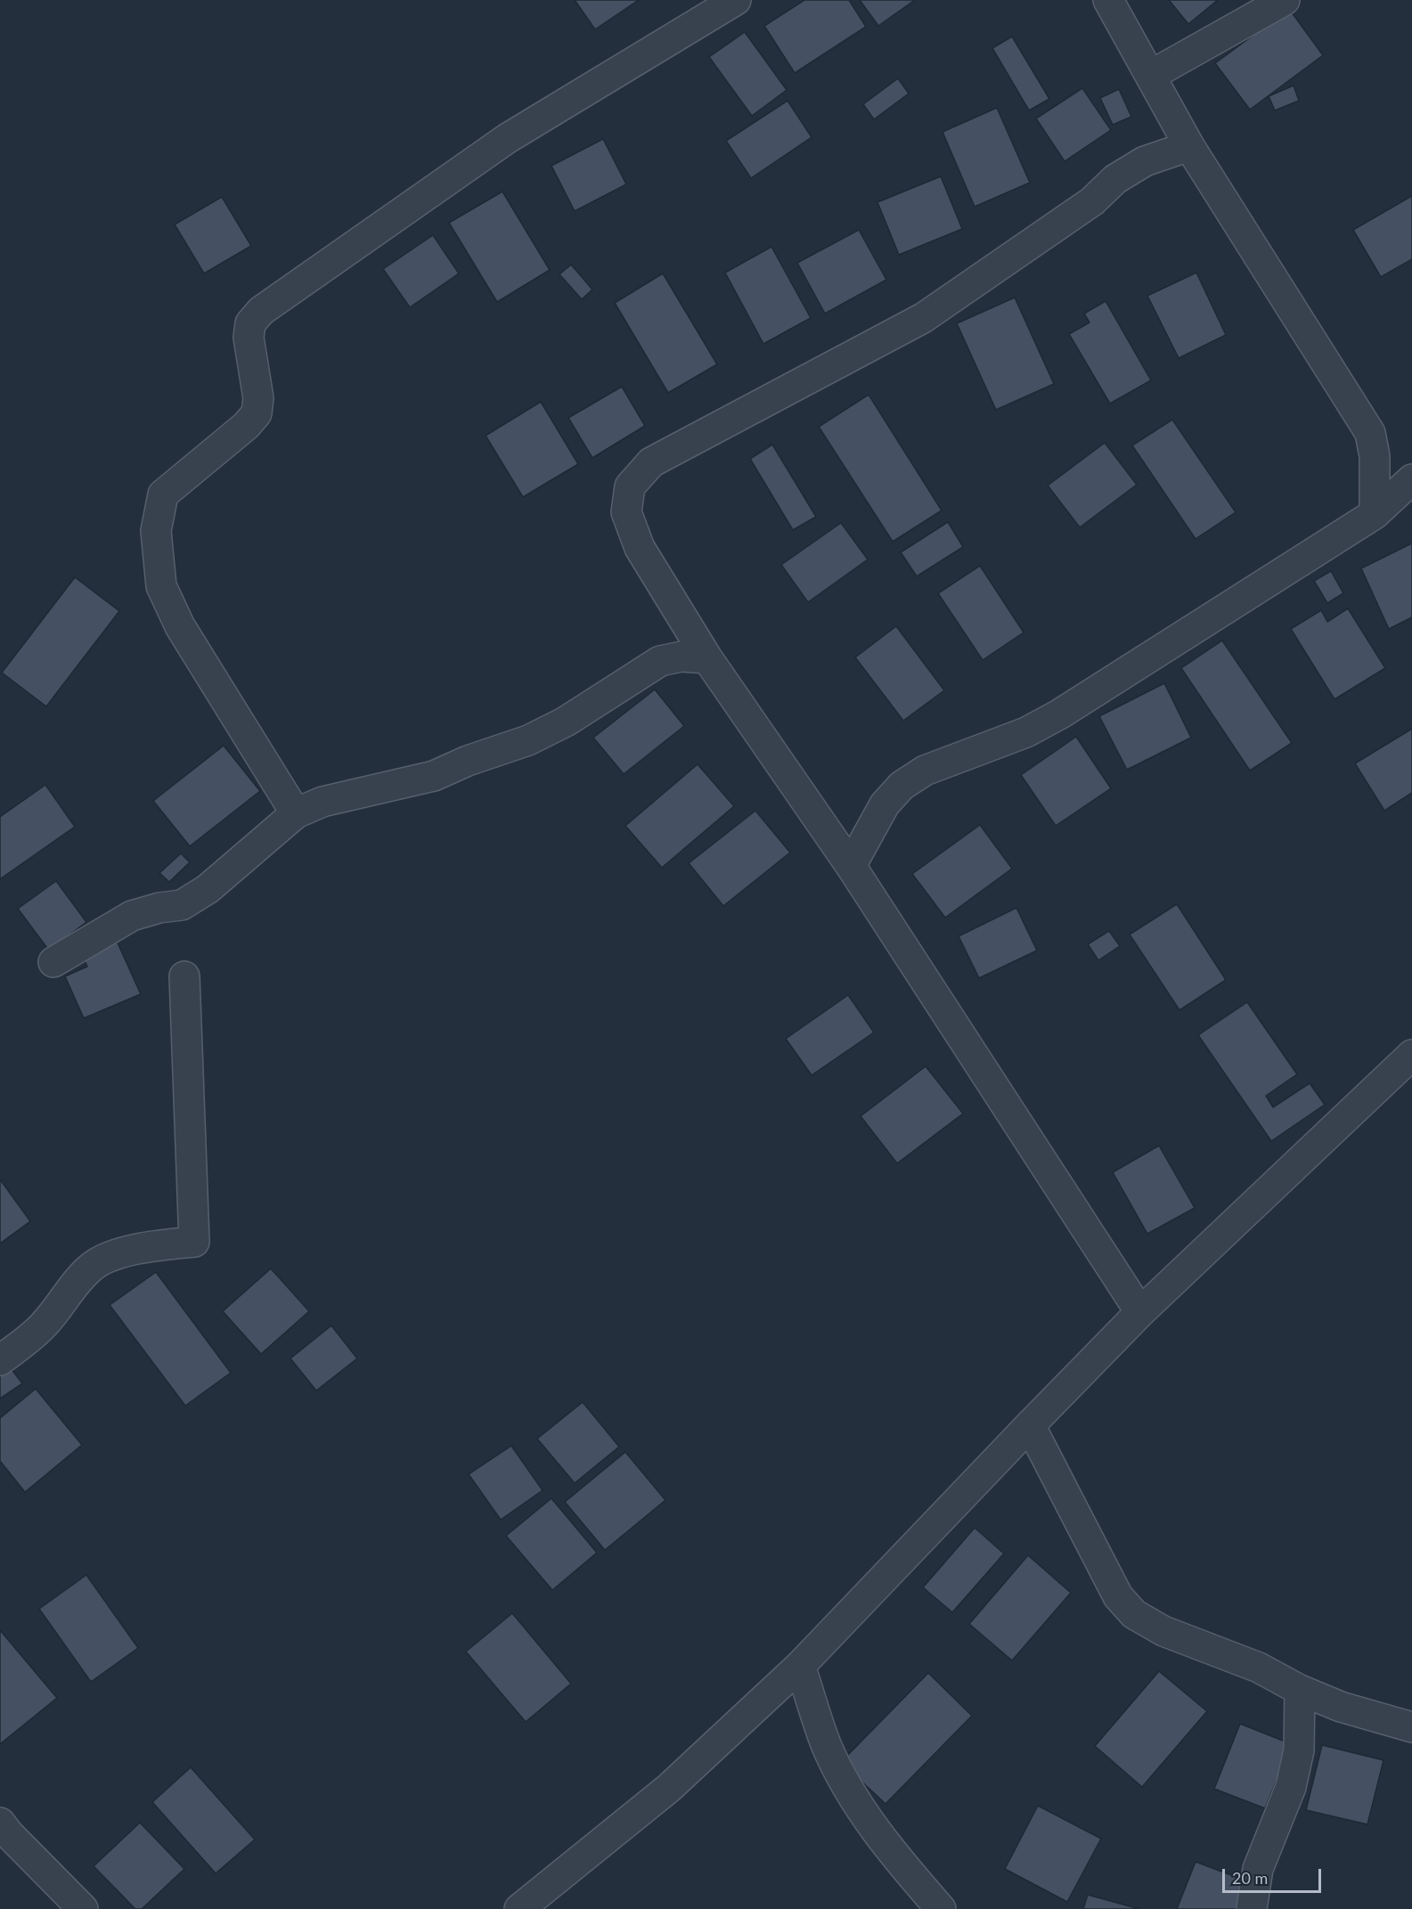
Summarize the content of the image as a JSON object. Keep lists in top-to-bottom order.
{
  "scale_bar": "20 m"
}
